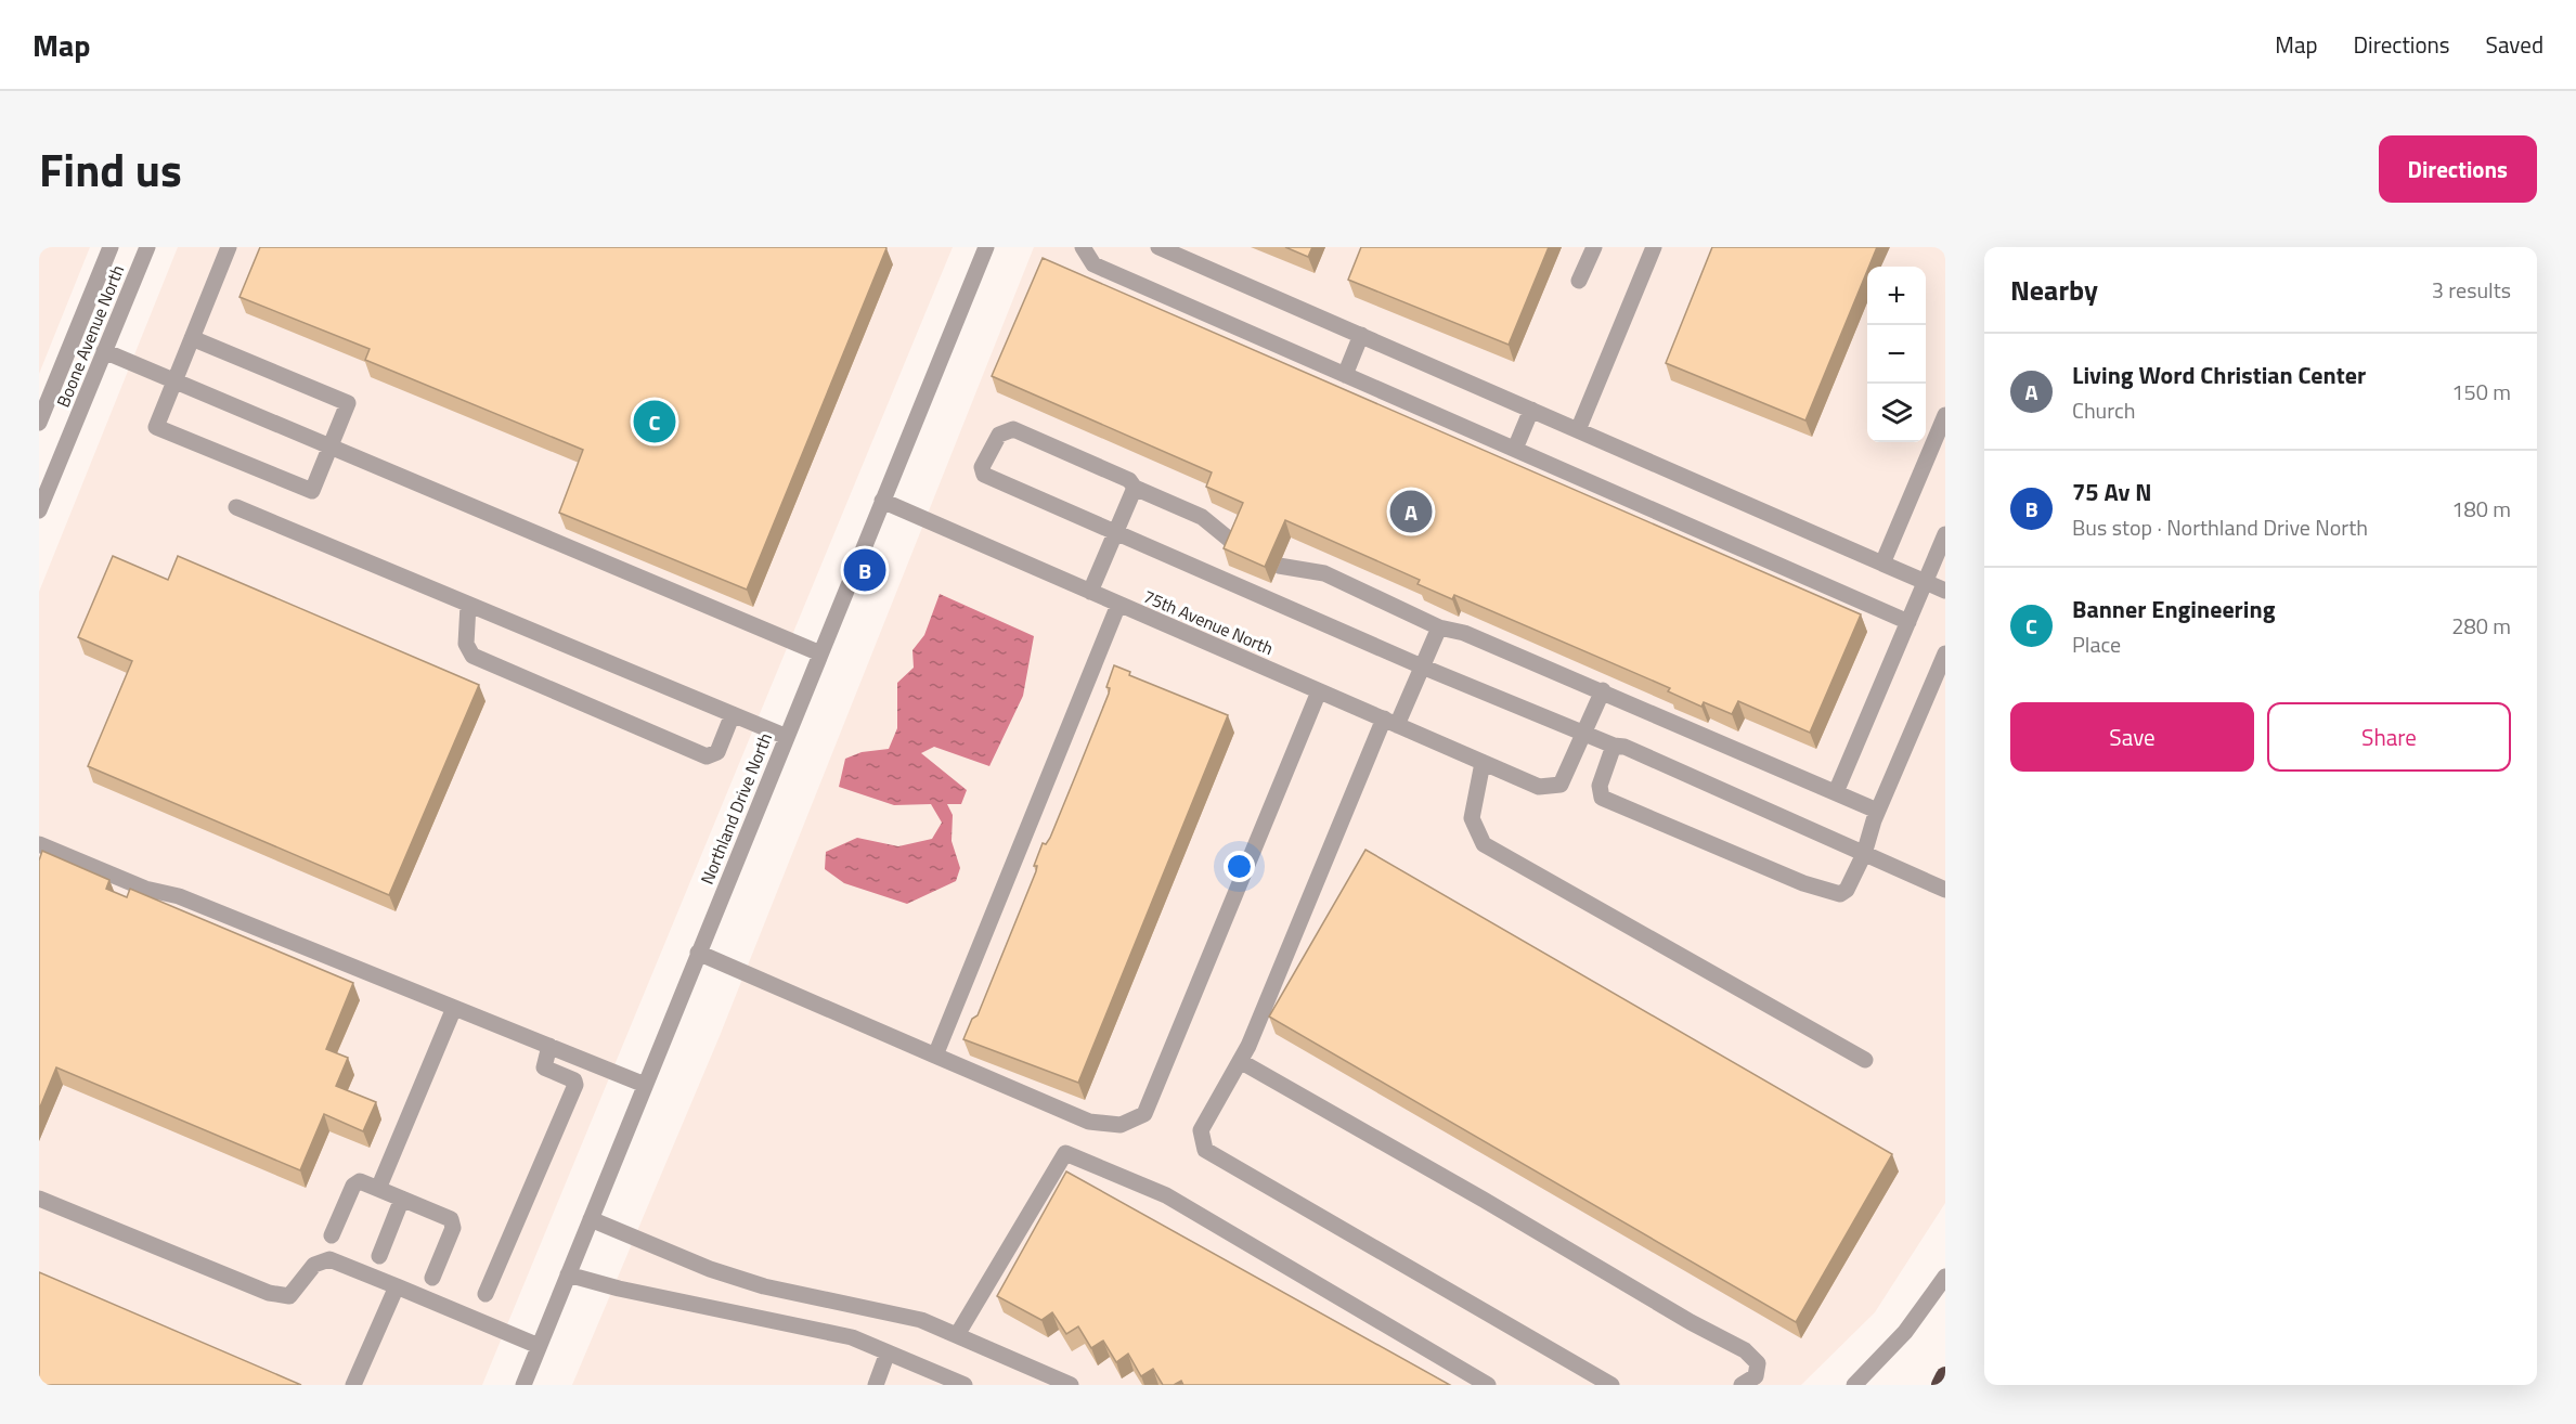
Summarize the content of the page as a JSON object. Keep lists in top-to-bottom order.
{
  "streets": {
    "street": ["Boone Avenue North", "75th Avenue North", "Northland Drive North"]
  },
  "crossings": [
    ["75th Avenue North", "Northland Drive North"]
  ],
  "page": {
    "header": "Map",
    "nav": ["Map", "Directions", "Saved"],
    "title": "Find us",
    "buttons": [
      "Directions",
      ["Save", "Share"]
    ],
    "heading": ["Nearby", "3 results"],
    "map_buttons": ["+", "−"],
    "list": [
      {
        "mark": "A",
        "name": "Living Word Christian Center",
        "note": "Church",
        "value": "150 m"
      },
      {
        "mark": "B",
        "name": "75 Av N",
        "note": "Bus stop · Northland Drive North",
        "value": "180 m"
      },
      {
        "mark": "C",
        "name": "Banner Engineering",
        "note": "Place",
        "value": "280 m"
      }
    ],
    "pins": ["C", "A", "B"]
  }
}
